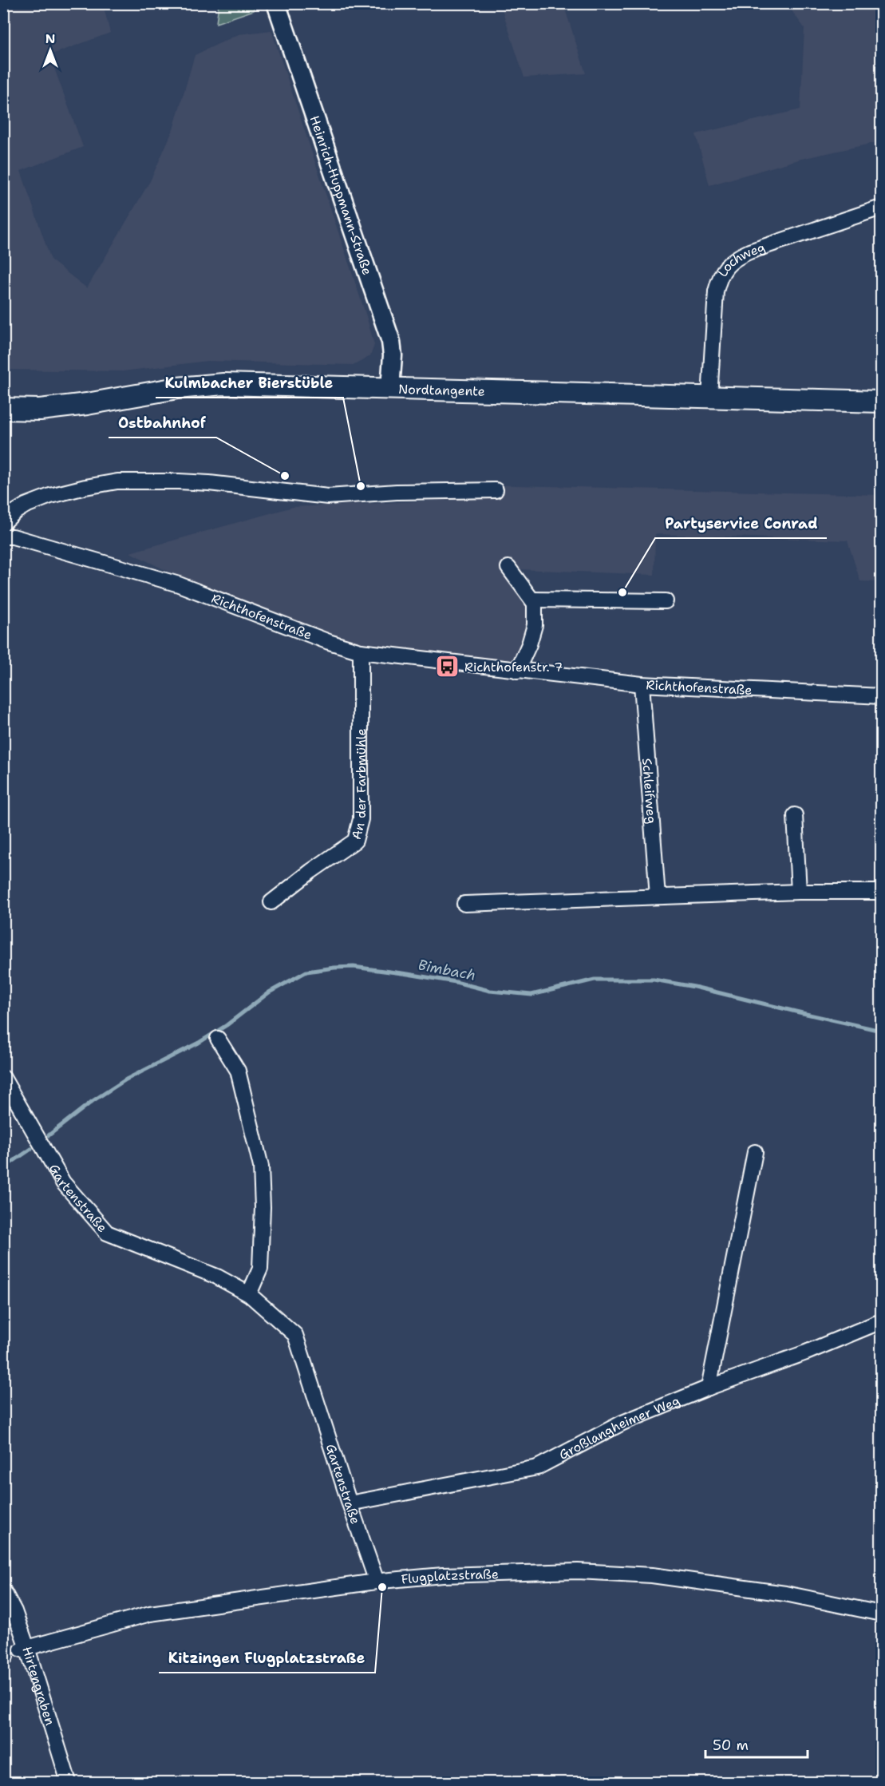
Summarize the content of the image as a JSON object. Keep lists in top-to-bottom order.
{
  "streets": {
    "main road": ["Nordtangente"],
    "street": [
      "Heinrich-Huppmann-Straße",
      "Lochweg",
      "Richthofenstraße",
      "An der Farbmühle",
      "Schleifweg",
      "Gartenstraße",
      "Großlangheimer Weg",
      "Flugplatzstraße",
      "Hirtengraben"
    ]
  },
  "crossings": [
    ["Heinrich-Huppmann-Straße", "Nordtangente"],
    ["Lochweg", "Nordtangente"],
    ["Richthofenstraße", "An der Farbmühle"],
    ["Richthofenstraße", "Schleifweg"],
    ["Gartenstraße", "Großlangheimer Weg"],
    ["Gartenstraße", "Flugplatzstraße"],
    ["Flugplatzstraße", "Hirtengraben"]
  ],
  "water": ["Bimbach"],
  "places": {
    "other": [
      "Ostbahnhof",
      "Kulmbacher Bierstüble",
      "Partyservice Conrad",
      "Kitzingen Flugplatzstraße"
    ],
    "bus stop": ["Richthofenstr. 7"]
  },
  "scale_bar": "50 m",
  "north": "top"
}
